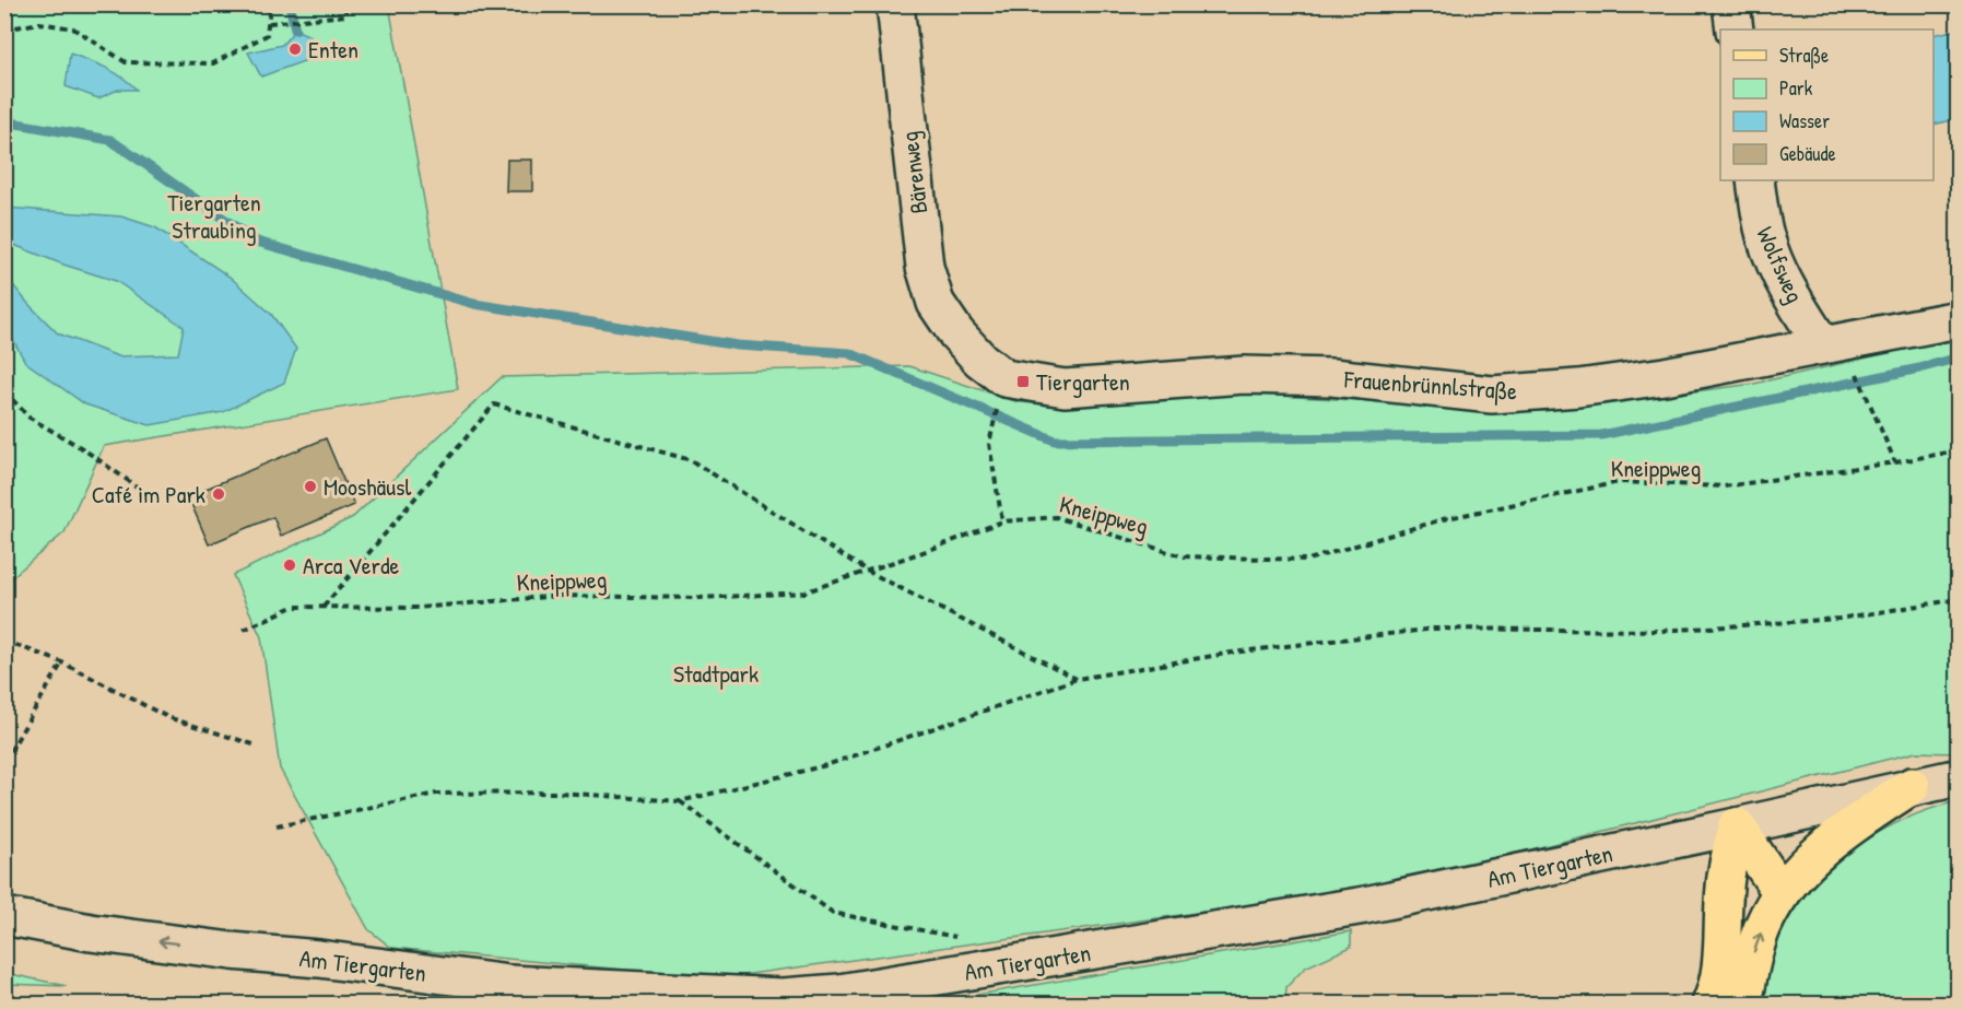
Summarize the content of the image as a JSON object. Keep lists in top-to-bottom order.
{
  "streets": {
    "street": [
      "Bärenweg",
      "Wolfsweg",
      "Frauenbrünnlstraße",
      "Am Tiergarten"
    ],
    "path": ["Kneippweg"]
  },
  "crossings": [
    ["Bärenweg", "Frauenbrünnlstraße"],
    ["Wolfsweg", "Frauenbrünnlstraße"]
  ],
  "one_way": ["Am Tiergarten"],
  "parks": ["Tiergarten Straubing", "Stadtpark"],
  "places": {
    "other": [
      "Enten",
      "Mooshäusl",
      "Café im Park",
      "Arca Verde"
    ],
    "transit": ["Tiergarten"]
  },
  "legend": [
    "Straße",
    "Park",
    "Wasser",
    "Gebäude"
  ]
}
